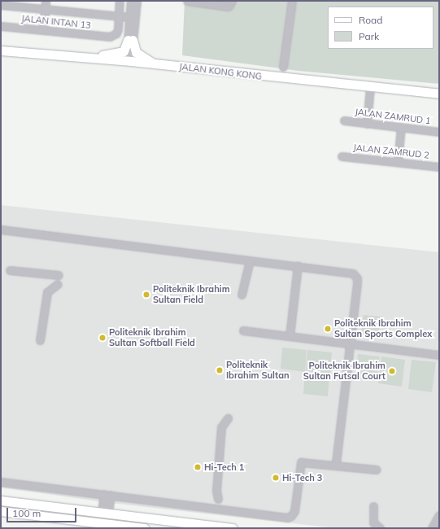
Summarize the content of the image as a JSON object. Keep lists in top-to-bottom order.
{
  "streets": {
    "main road": ["JALAN KONG KONG"],
    "street": ["JALAN INTAN 13", "JALAN ZAMRUD 1", "JALAN ZAMRUD 2"]
  },
  "places": [
    "Politeknik Ibrahim Sultan Field",
    "Politeknik Ibrahim Sultan Sports Complex",
    "Politeknik Ibrahim Sultan Softball Field",
    "Politeknik Ibrahim Sultan",
    "Politeknik Ibrahim Sultan Futsal Court",
    "Hi-Tech 1",
    "Hi-Tech 3"
  ],
  "legend": ["Road", "Park"],
  "scale_bar": "100 m"
}
